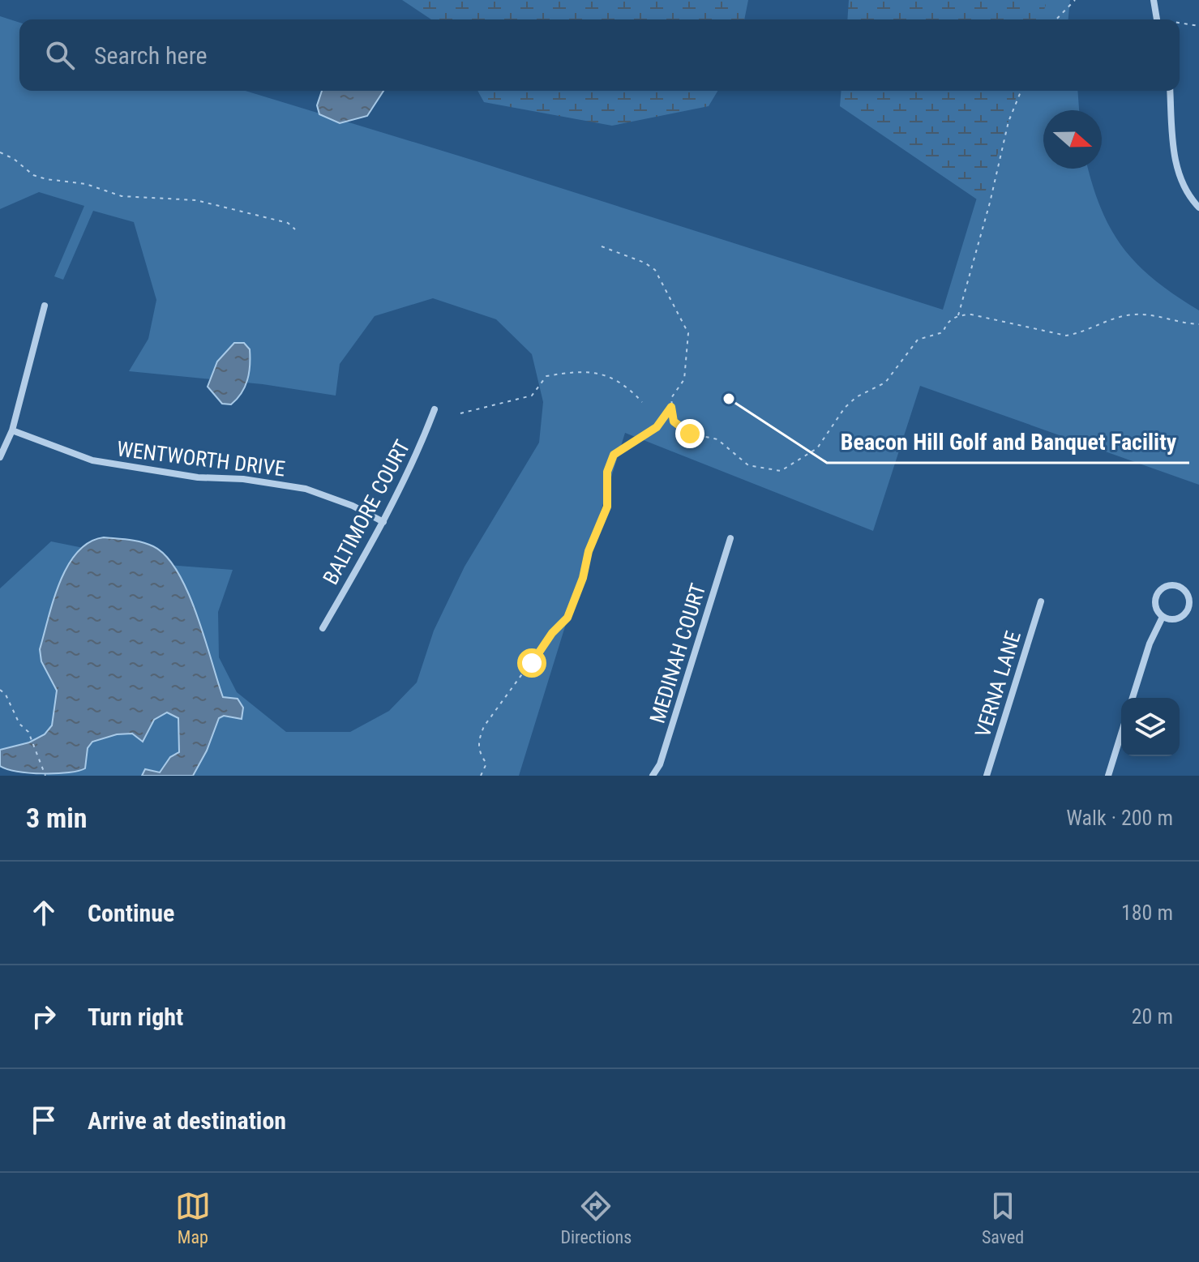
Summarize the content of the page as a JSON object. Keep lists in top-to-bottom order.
{
  "streets": {
    "street": [
      "WENTWORTH DRIVE",
      "BALTIMORE COURT",
      "MEDINAH COURT",
      "VERNA LANE"
    ]
  },
  "crossings": [
    ["WENTWORTH DRIVE", "BALTIMORE COURT"]
  ],
  "places": ["Beacon Hill Golf and Banquet Facility"],
  "north": "right",
  "page": {
    "search": "Search here",
    "heading": ["3 min", "Walk · 200 m"],
    "list": [
      ["Continue", "180 m"],
      ["Turn right", "20 m"],
      "Arrive at destination"
    ],
    "nav": ["Map", "Directions", "Saved"]
  }
}
